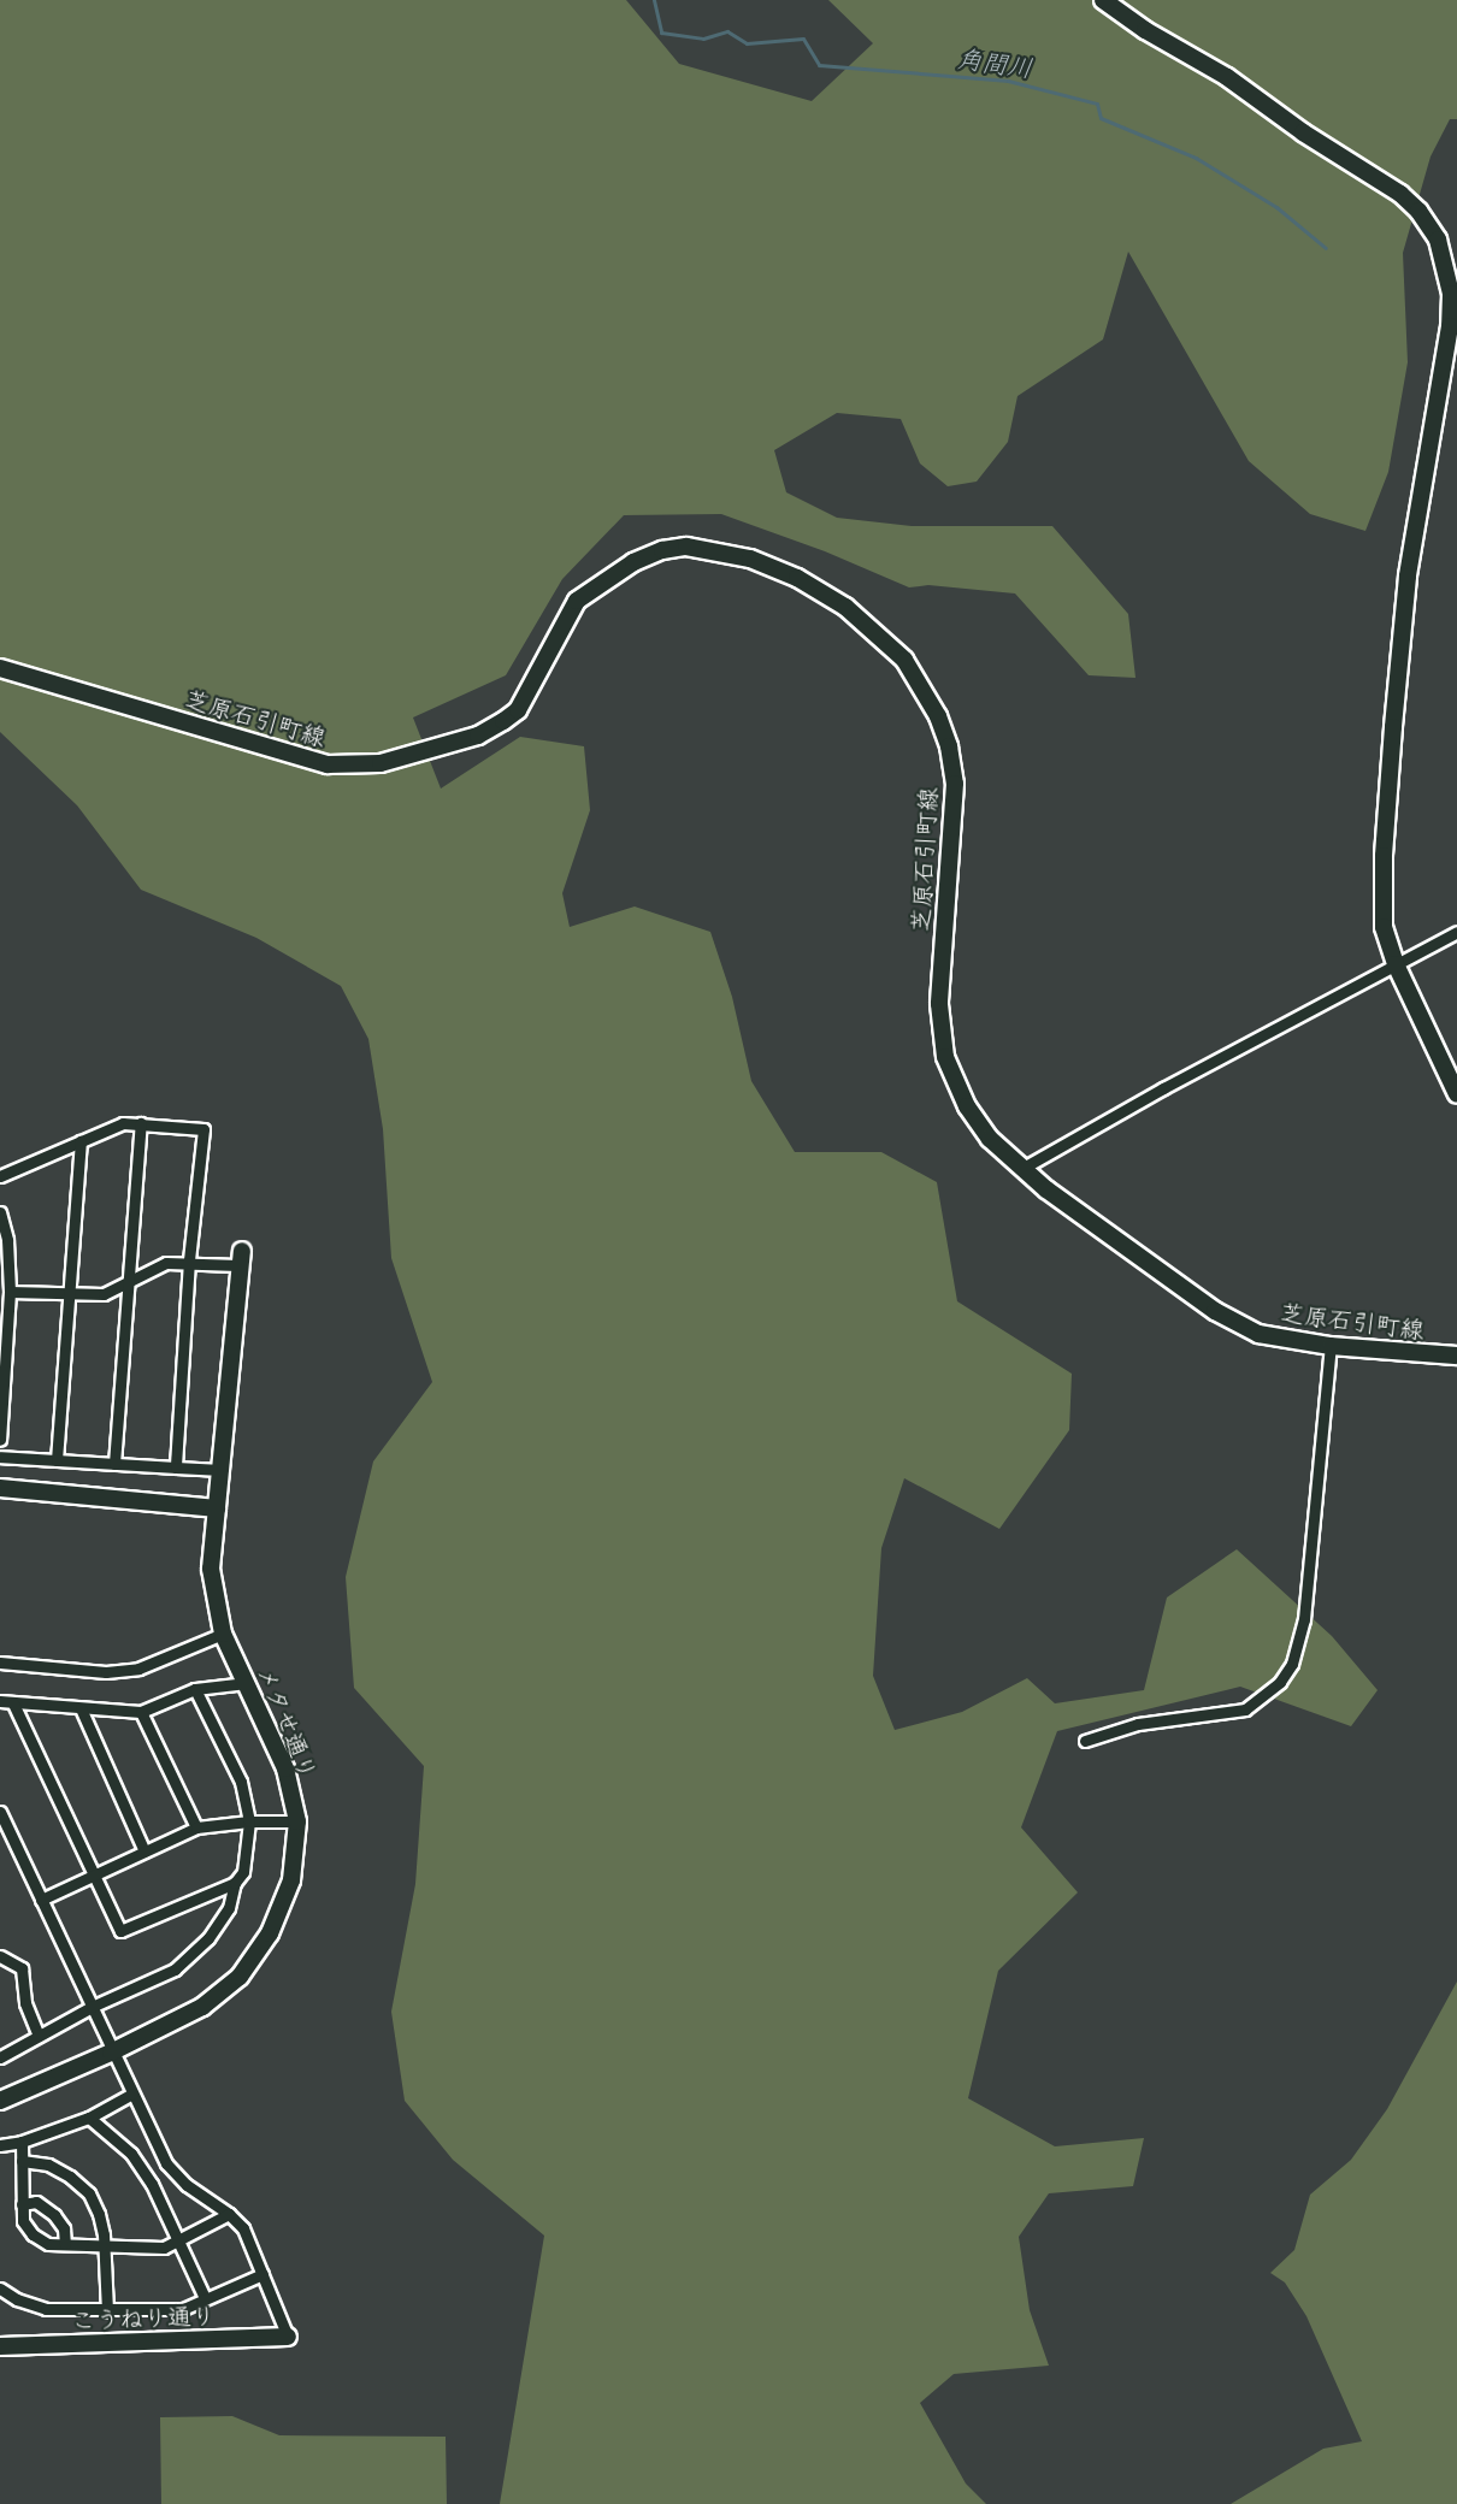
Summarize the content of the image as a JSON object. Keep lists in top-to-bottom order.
{
  "streets": {
    "street": ["芝原石引町線", "メタせ通り", "こうねり通り"]
  },
  "water": ["角間川"]
}
